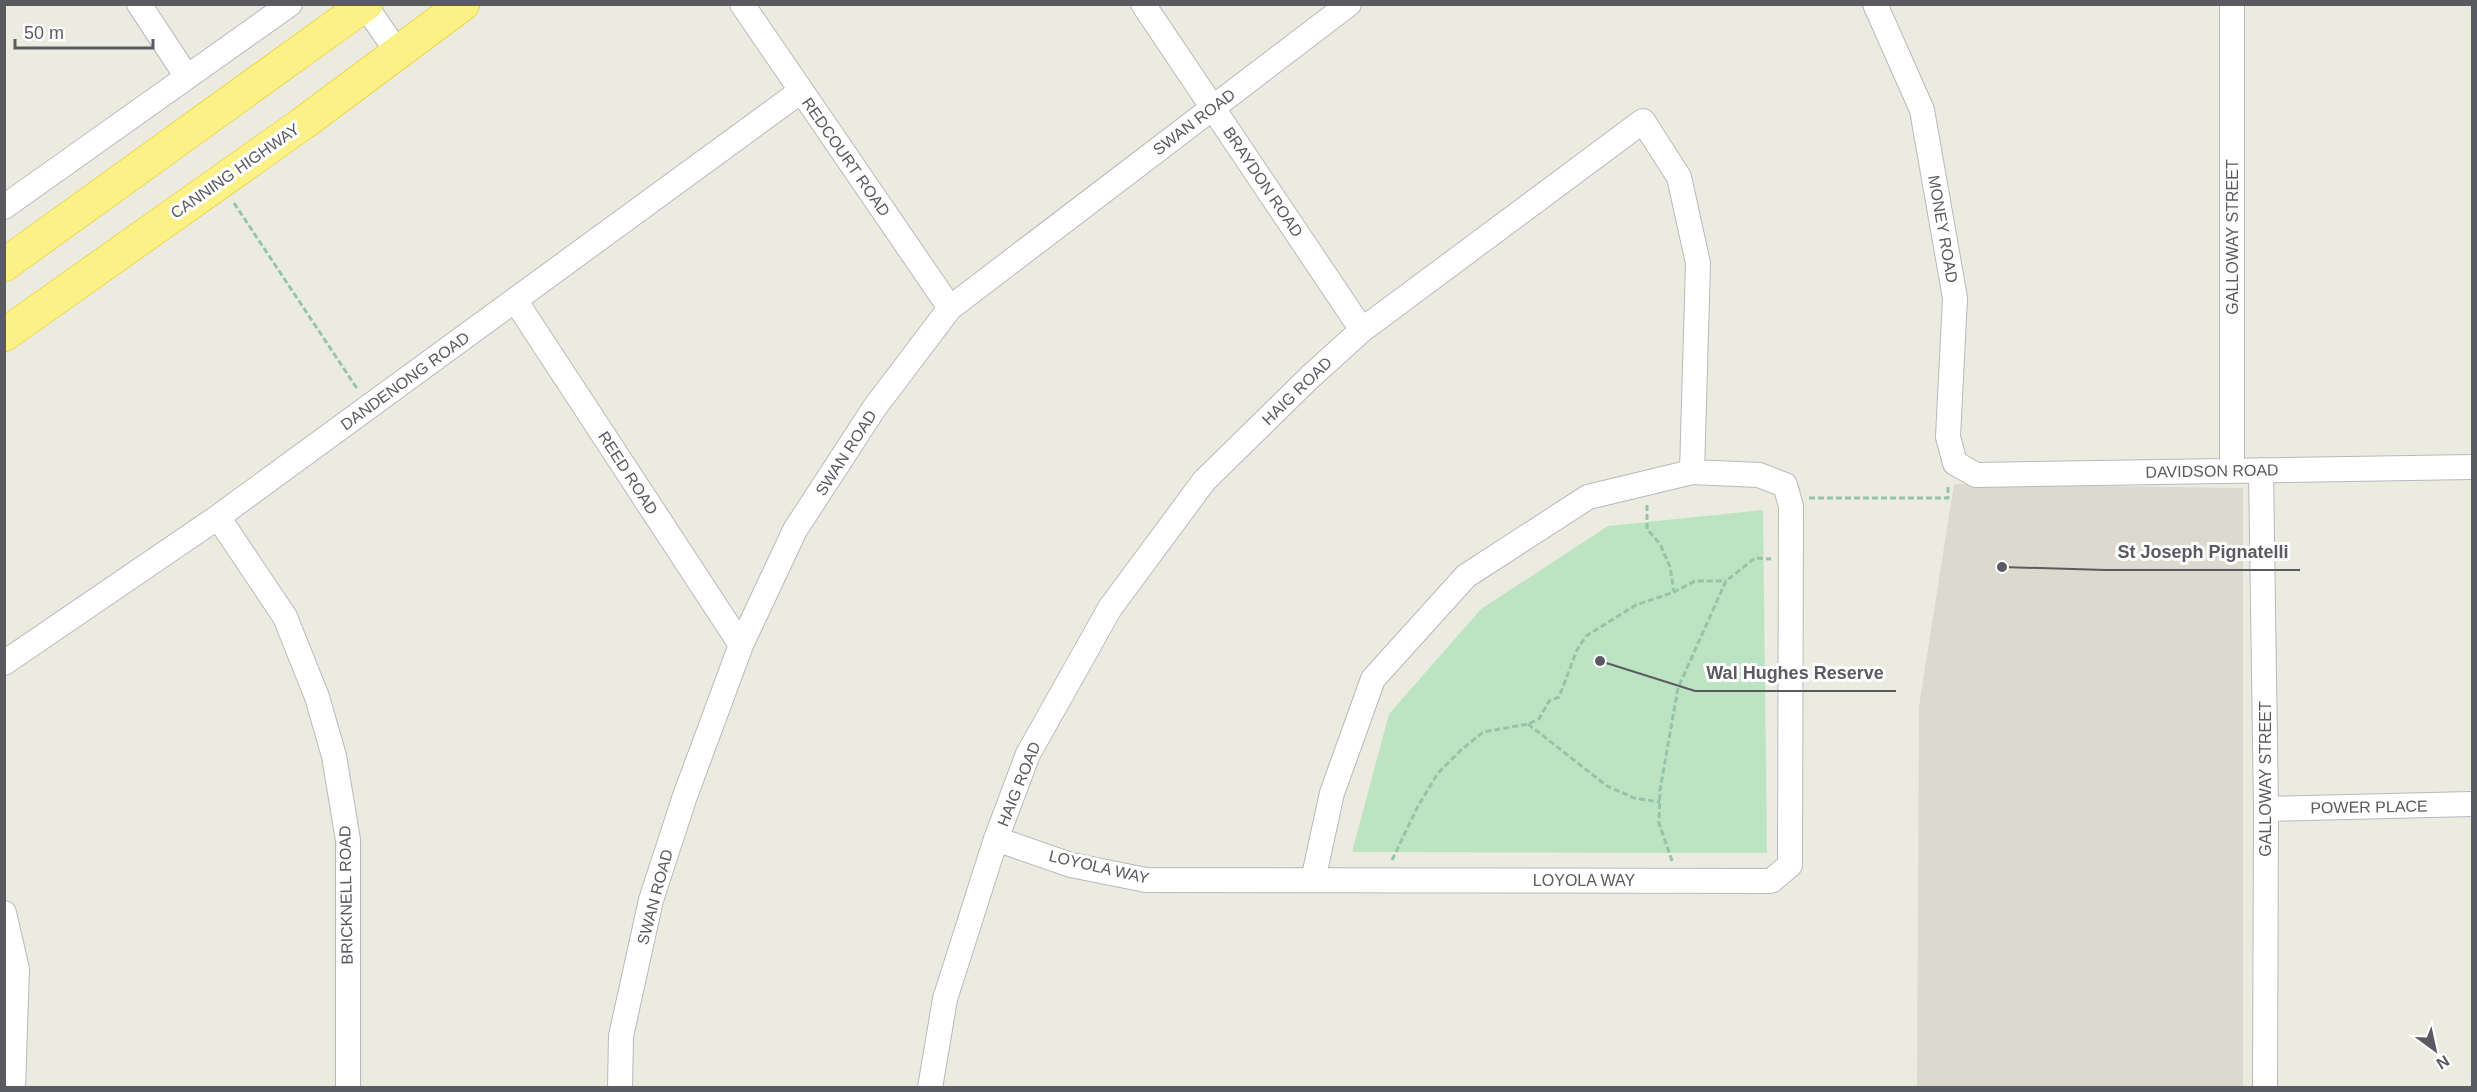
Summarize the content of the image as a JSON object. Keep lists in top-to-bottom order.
{
  "streets": {
    "highway": ["CANNING HIGHWAY"],
    "street": [
      "SWAN ROAD",
      "REDCOURT ROAD",
      "BRAYDON ROAD",
      "MONEY ROAD",
      "GALLOWAY STREET",
      "DANDENONG ROAD",
      "HAIG ROAD",
      "DAVIDSON ROAD",
      "REED ROAD",
      "POWER PLACE",
      "LOYOLA WAY",
      "BRICKNELL ROAD"
    ]
  },
  "crossings": [
    ["SWAN ROAD", "REDCOURT ROAD"],
    ["SWAN ROAD", "BRAYDON ROAD"],
    ["SWAN ROAD", "REED ROAD"],
    ["REDCOURT ROAD", "DANDENONG ROAD"],
    ["BRAYDON ROAD", "HAIG ROAD"],
    ["MONEY ROAD", "DAVIDSON ROAD"],
    ["GALLOWAY STREET", "DAVIDSON ROAD"],
    ["GALLOWAY STREET", "POWER PLACE"],
    ["DANDENONG ROAD", "REED ROAD"],
    ["DANDENONG ROAD", "BRICKNELL ROAD"],
    ["HAIG ROAD", "LOYOLA WAY"]
  ],
  "places": ["St Joseph Pignatelli", "Wal Hughes Reserve"],
  "scale_bar": "50 m",
  "north": "bottom right"
}
